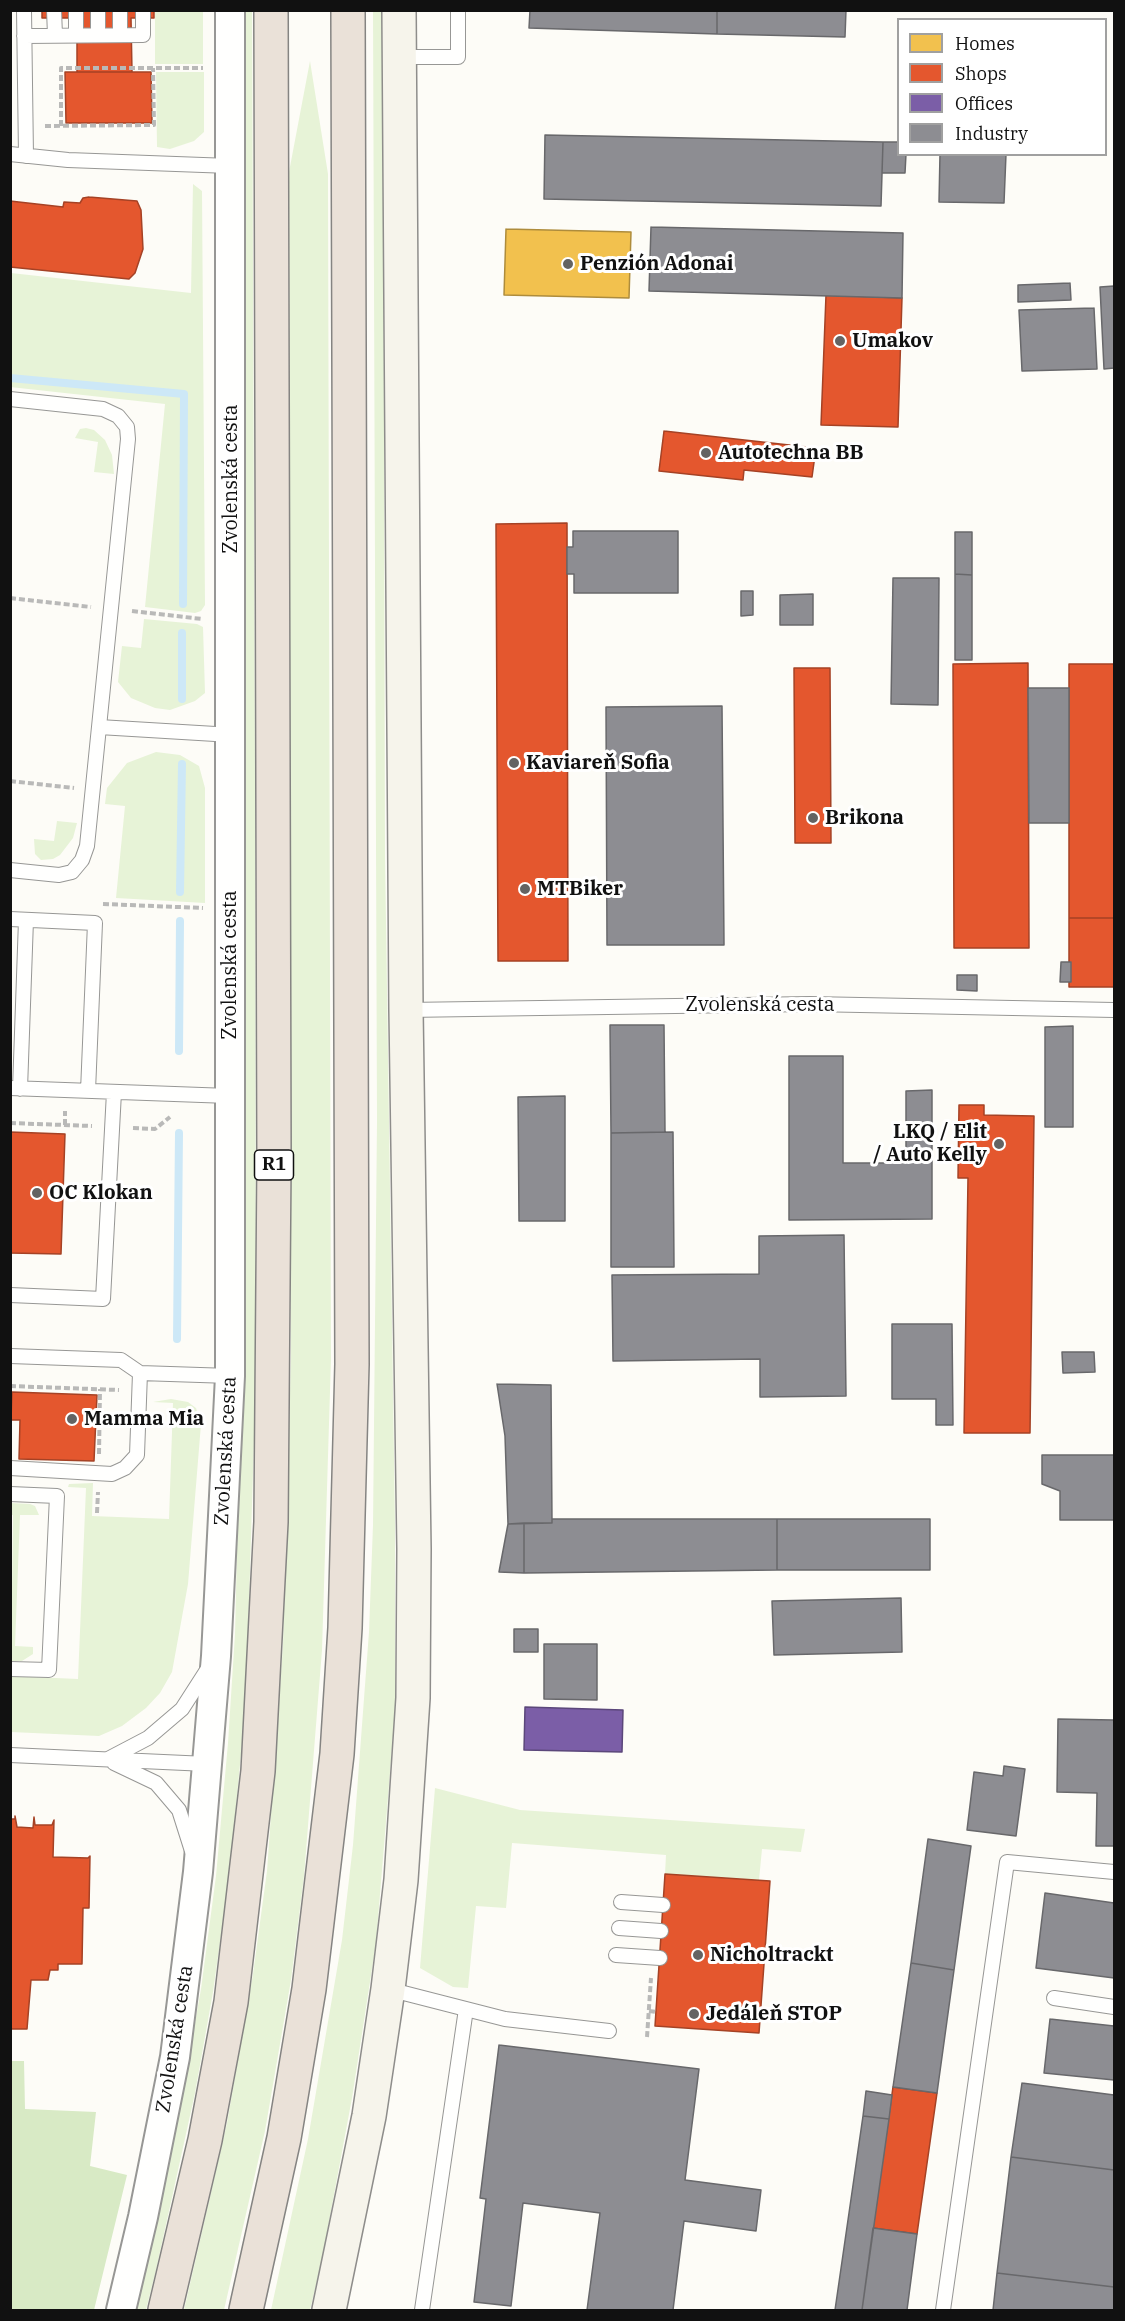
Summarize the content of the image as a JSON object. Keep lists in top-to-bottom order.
{
  "streets": {
    "highway": ["R1"],
    "street": ["Zvolenská cesta"]
  },
  "places": [
    "Penzión Adonai",
    "Umakov",
    "Autotechna BB",
    "Kaviareň Sofia",
    "Brikona",
    "MTBiker",
    "LKQ / Elit / Auto Kelly",
    "OC Klokan",
    "Mamma Mia",
    "Nicholtrackt",
    "Jedáleň STOP"
  ],
  "legend": [
    "Homes",
    "Shops",
    "Offices",
    "Industry"
  ]
}
